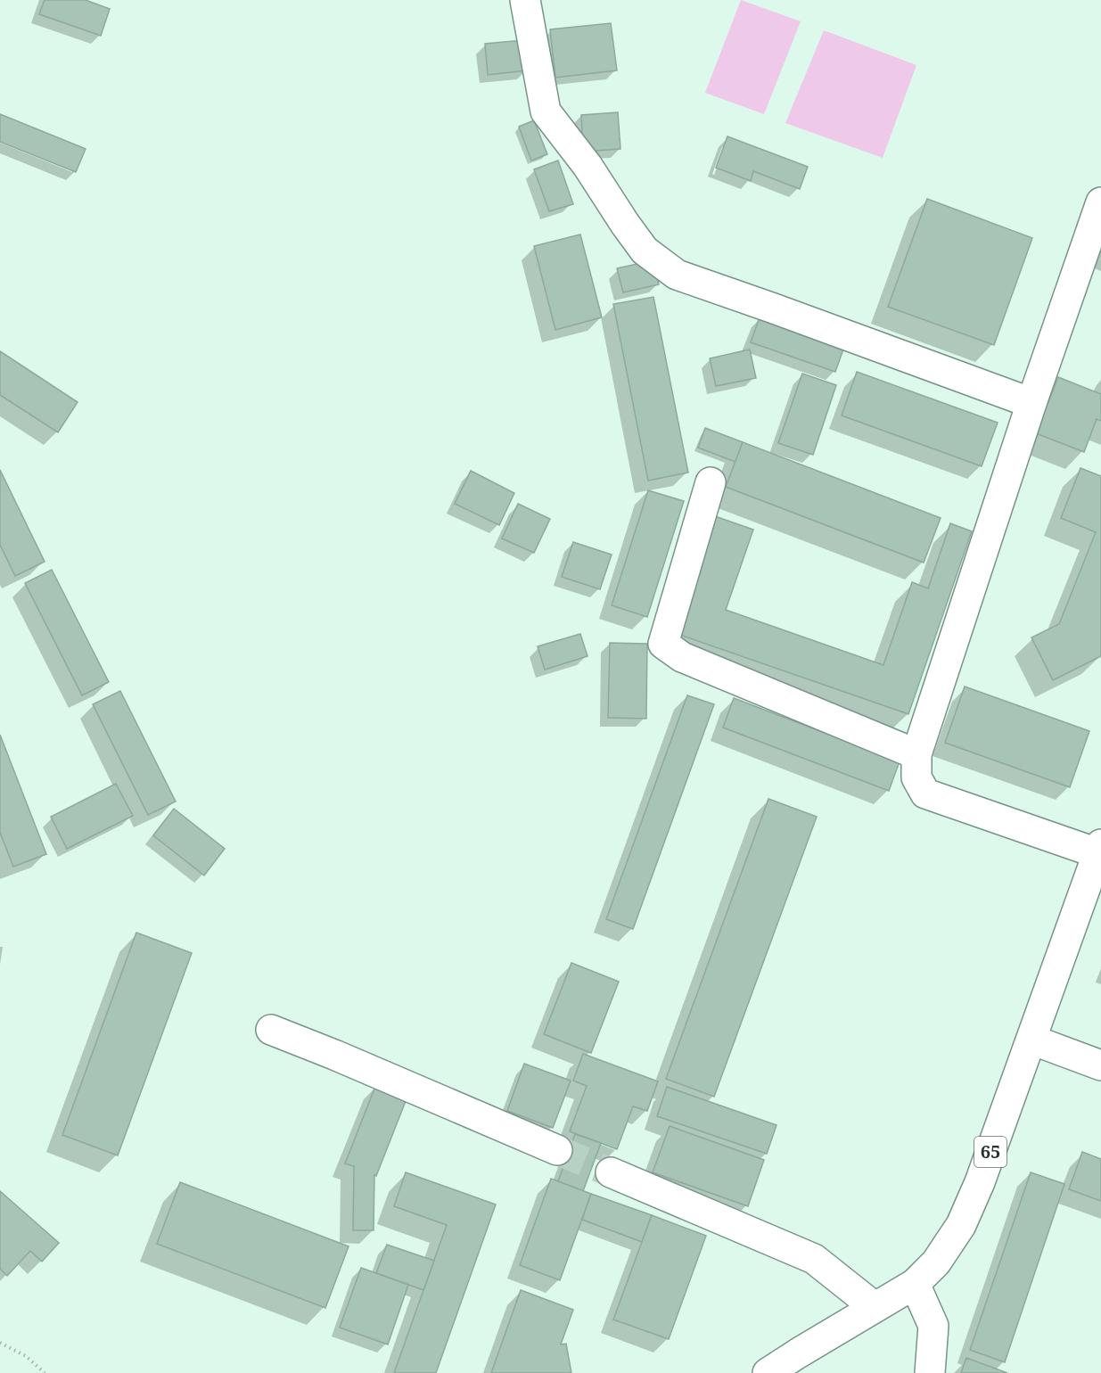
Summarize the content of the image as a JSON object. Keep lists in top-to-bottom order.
{
  "streets": {
    "street": ["65"]
  }
}
